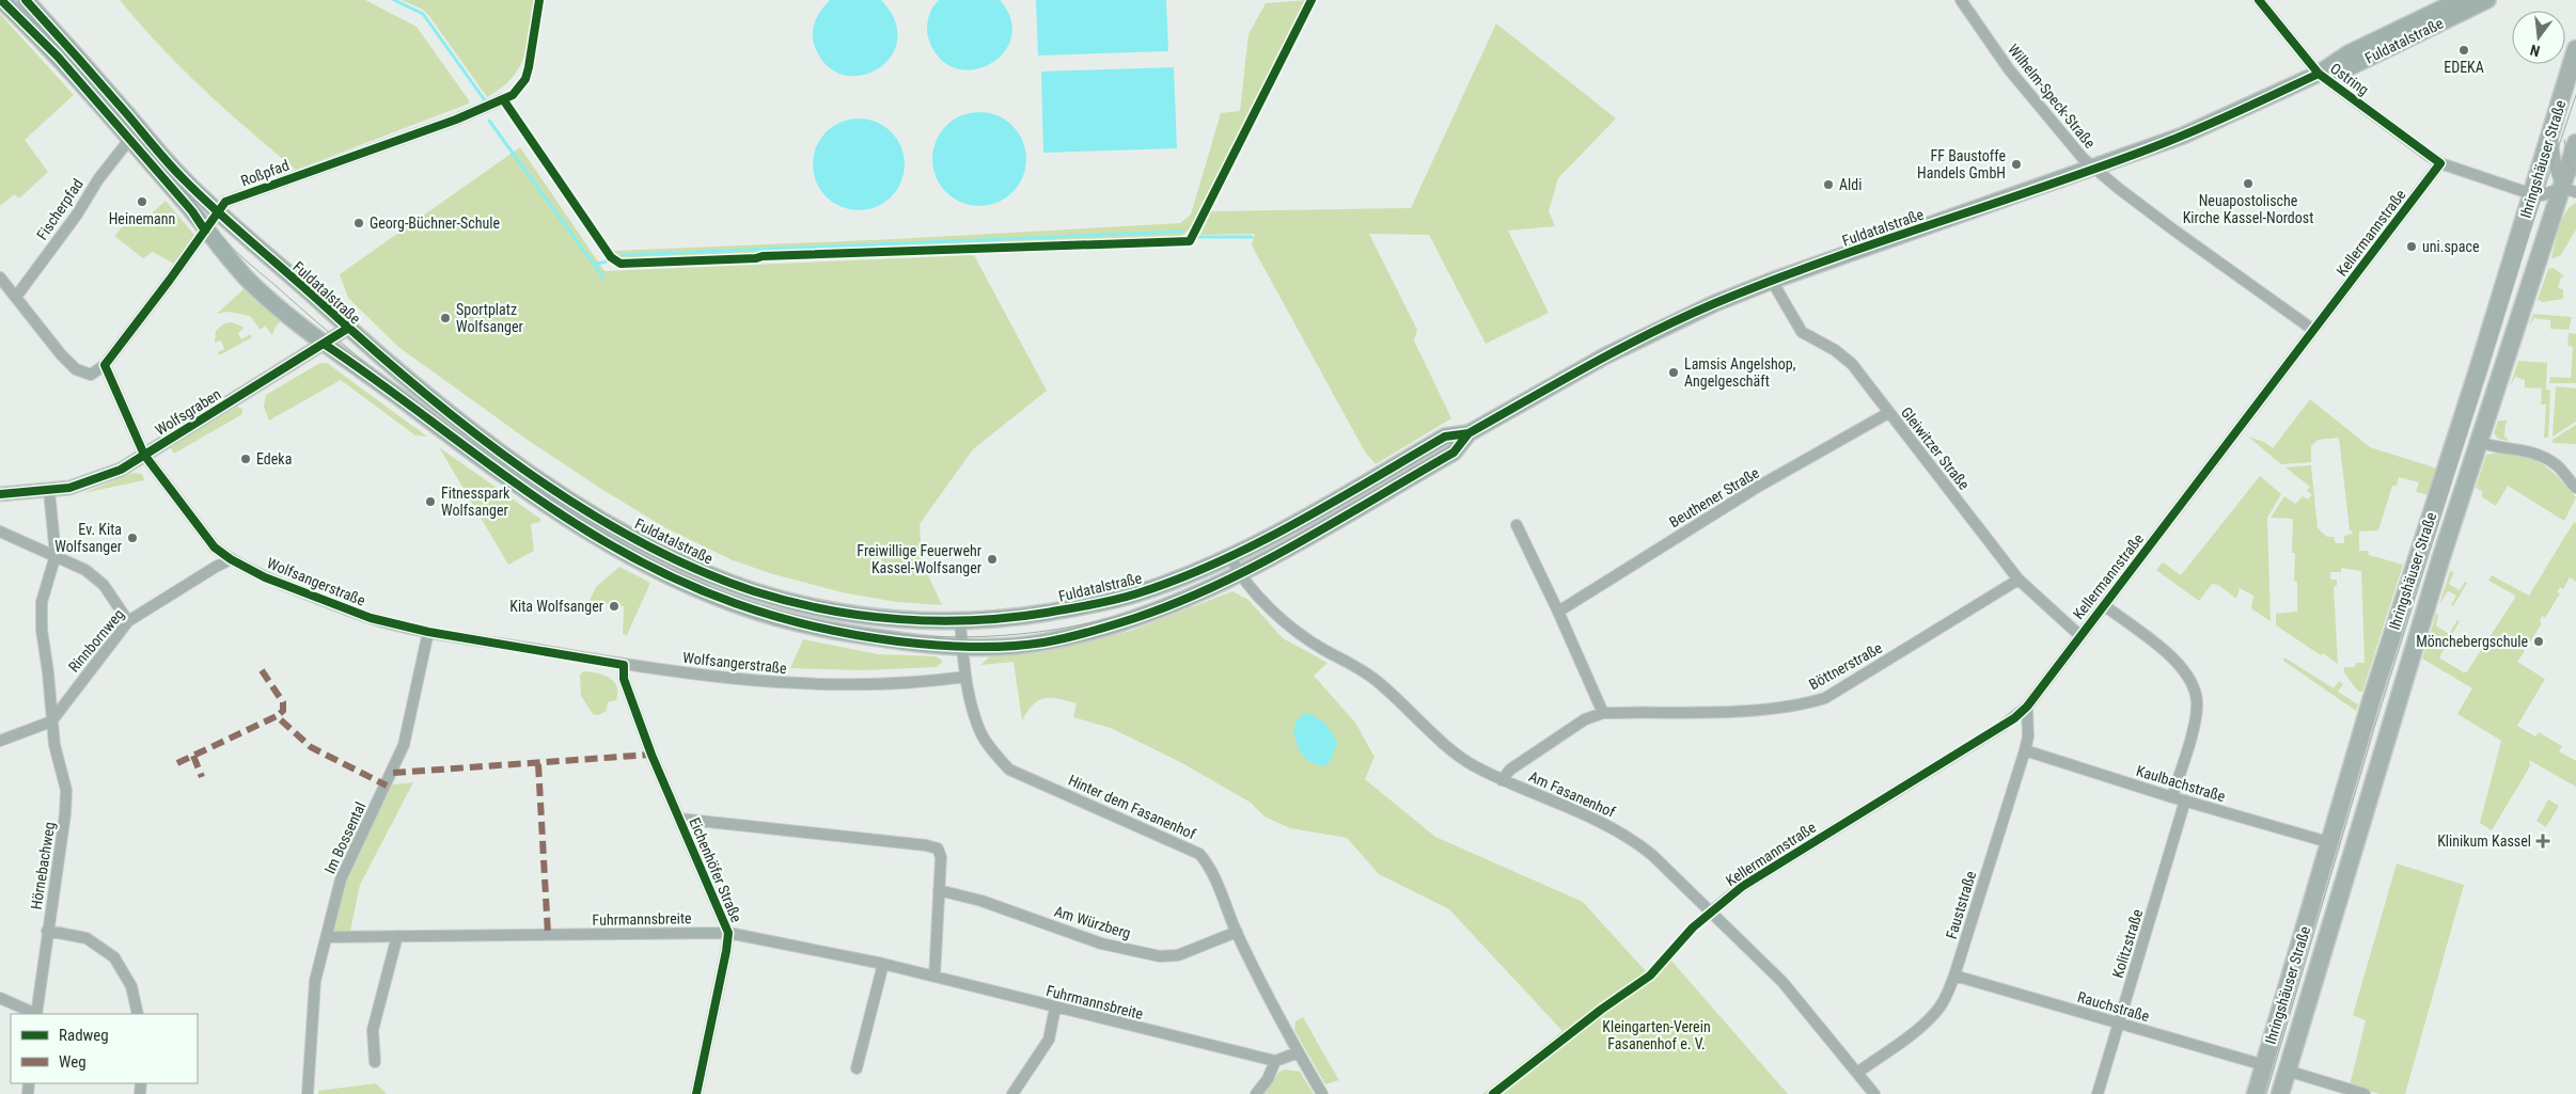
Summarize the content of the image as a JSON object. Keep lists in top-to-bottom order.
{
  "streets": {
    "main road": ["Fuldatalstraße", "Ihringshäuser Straße"],
    "street": [
      "Ostring",
      "Wilhelm-Speck-Straße",
      "Roßpfad",
      "Fischerpfad",
      "Kellermannstraße",
      "Wolfsgraben",
      "Gleiwitzer Straße",
      "Beuthener Straße",
      "Wolfsangerstraße",
      "Rinnbornweg",
      "Böttnerstraße",
      "Kaulbachstraße",
      "Am Fasanenhof",
      "Hinter dem Fasanenhof",
      "Im Bossental",
      "Hörnebachweg",
      "Eichenhöfer Straße",
      "Fauststraße",
      "Fuhrmannsbreite",
      "Am Würzberg",
      "Kolitzstraße",
      "Rauchstraße"
    ]
  },
  "crossings": [
    ["Fuldatalstraße", "Ostring"],
    ["Fuldatalstraße", "Wilhelm-Speck-Straße"],
    ["Fuldatalstraße", "Roßpfad"],
    ["Fuldatalstraße", "Fischerpfad"],
    ["Fuldatalstraße", "Wolfsgraben"],
    ["Fuldatalstraße", "Gleiwitzer Straße"],
    ["Fuldatalstraße", "Am Fasanenhof"],
    ["Fuldatalstraße", "Hinter dem Fasanenhof"],
    ["Ostring", "Ihringshäuser Straße"],
    ["Ostring", "Kellermannstraße"],
    ["Wilhelm-Speck-Straße", "Kellermannstraße"],
    ["Ihringshäuser Straße", "Kaulbachstraße"],
    ["Ihringshäuser Straße", "Rauchstraße"],
    ["Roßpfad", "Wolfsangerstraße"],
    ["Kellermannstraße", "Gleiwitzer Straße"],
    ["Kellermannstraße", "Am Fasanenhof"],
    ["Kellermannstraße", "Fauststraße"],
    ["Wolfsgraben", "Wolfsangerstraße"],
    ["Wolfsgraben", "Hörnebachweg"],
    ["Gleiwitzer Straße", "Beuthener Straße"],
    ["Gleiwitzer Straße", "Böttnerstraße"],
    ["Wolfsangerstraße", "Rinnbornweg"],
    ["Wolfsangerstraße", "Hinter dem Fasanenhof"],
    ["Wolfsangerstraße", "Im Bossental"],
    ["Wolfsangerstraße", "Eichenhöfer Straße"],
    ["Rinnbornweg", "Hörnebachweg"],
    ["Böttnerstraße", "Am Fasanenhof"],
    ["Kaulbachstraße", "Fauststraße"],
    ["Kaulbachstraße", "Kolitzstraße"],
    ["Am Fasanenhof", "Fauststraße"],
    ["Hinter dem Fasanenhof", "Am Würzberg"],
    ["Im Bossental", "Fuhrmannsbreite"],
    ["Eichenhöfer Straße", "Fuhrmannsbreite"],
    ["Fauststraße", "Rauchstraße"],
    ["Kolitzstraße", "Rauchstraße"]
  ],
  "parks": ["Kleingarten-Verein Fasanenhof e. V."],
  "places": {
    "other": [
      "EDEKA",
      "FF Baustoffe Handels GmbH",
      "Neuapostolische Kirche Kassel-Nordost",
      "Aldi",
      "Heinemann",
      "Georg-Büchner-Schule",
      "uni.space",
      "Sportplatz Wolfsanger",
      "Lamsis Angelshop, Angelgeschäft",
      "Edeka",
      "Fitnesspark Wolfsanger",
      "Ev. Kita Wolfsanger",
      "Freiwillige Feuerwehr Kassel-Wolfsanger",
      "Kita Wolfsanger",
      "Mönchebergschule"
    ],
    "health": ["Klinikum Kassel"]
  },
  "legend": ["Radweg", "Weg"],
  "north": "bottom"
}
